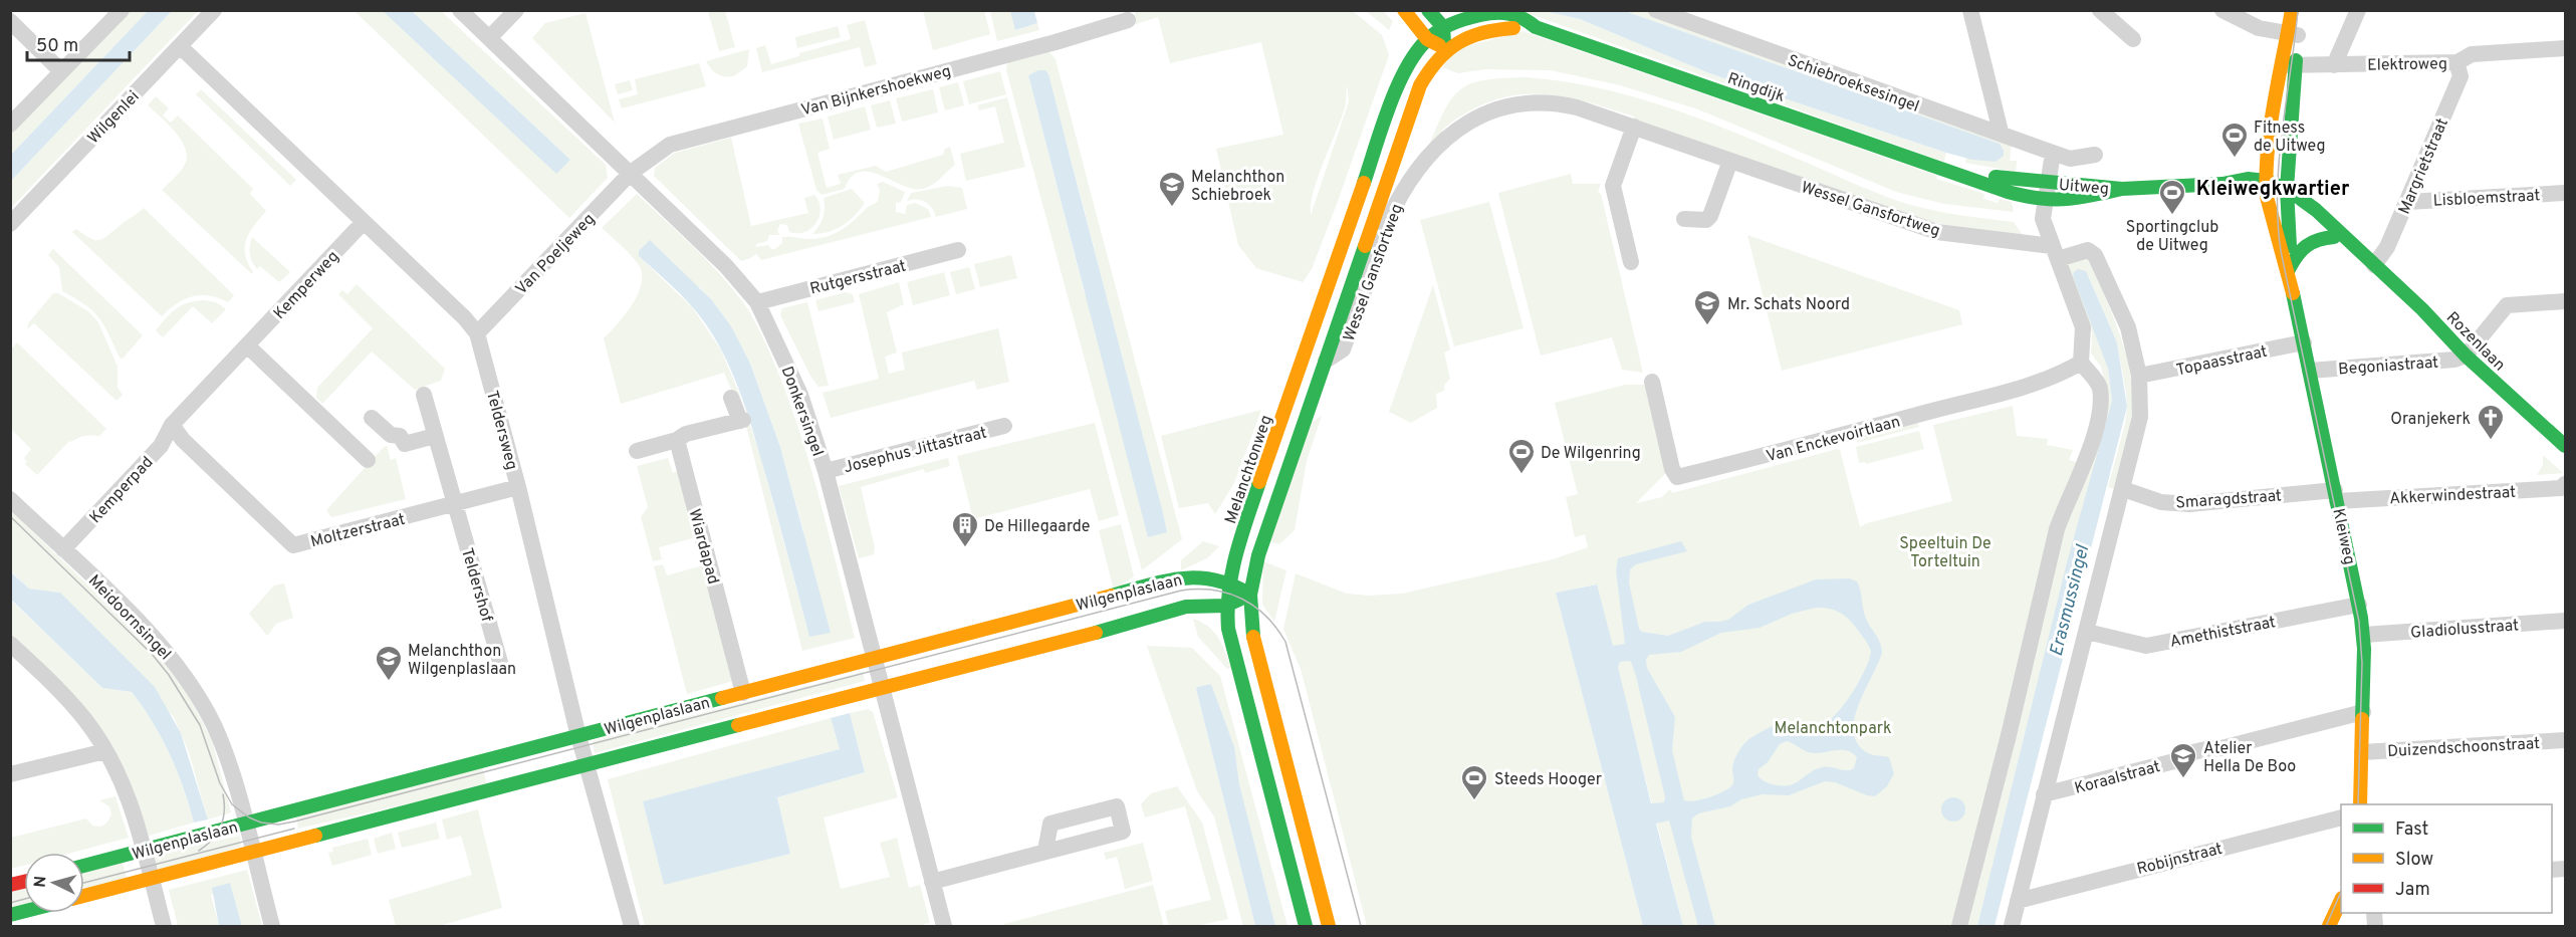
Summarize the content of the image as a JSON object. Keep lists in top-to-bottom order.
{
  "streets": {
    "street": [
      "Elektroweg",
      "Schiebroeksesingel",
      "Ringdijk",
      "Van Bijnkershoekweg",
      "Wilgenlei",
      "Margrietstraat",
      "Uitweg",
      "Lisbloemstraat",
      "Wessel Gansfortweg",
      "Van Poeljeweg",
      "Rutgersstraat",
      "Kemperweg",
      "Rozenlaan",
      "Topaasstraat",
      "Begoniastraat",
      "Donkersingel",
      "Teldersweg",
      "Van Enckevoirtlaan",
      "Josephus Jittastraat",
      "Melanchtonweg",
      "Kemperpad",
      "Akkerwindestraat",
      "Smaragdstraat",
      "Moltzerstraat",
      "Kleiweg",
      "Wiardapad",
      "Teldershof",
      "Wilgenplaslaan",
      "Meidoornsingel",
      "Gladiolusstraat",
      "Amethiststraat",
      "Duizendschoonstraat",
      "Koraalstraat",
      "Robijnstraat"
    ]
  },
  "crossings": [
    ["Elektroweg", "Margrietstraat"],
    ["Elektroweg", "Kleiweg"],
    ["Schiebroeksesingel", "Uitweg"],
    ["Ringdijk", "Uitweg"],
    ["Ringdijk", "Melanchtonweg"],
    ["Van Bijnkershoekweg", "Van Poeljeweg"],
    ["Van Bijnkershoekweg", "Donkersingel"],
    ["Wilgenlei", "Teldersweg"],
    ["Margrietstraat", "Lisbloemstraat"],
    ["Margrietstraat", "Rozenlaan"],
    ["Uitweg", "Rozenlaan"],
    ["Uitweg", "Kleiweg"],
    ["Van Poeljeweg", "Donkersingel"],
    ["Van Poeljeweg", "Teldersweg"],
    ["Rutgersstraat", "Donkersingel"],
    ["Kemperweg", "Teldersweg"],
    ["Kemperweg", "Kemperpad"],
    ["Kemperweg", "Moltzerstraat"],
    ["Rozenlaan", "Begoniastraat"],
    ["Rozenlaan", "Kleiweg"],
    ["Topaasstraat", "Kleiweg"],
    ["Begoniastraat", "Kleiweg"],
    ["Donkersingel", "Josephus Jittastraat"],
    ["Donkersingel", "Wilgenplaslaan"],
    ["Teldersweg", "Moltzerstraat"],
    ["Teldersweg", "Wilgenplaslaan"],
    ["Melanchtonweg", "Wilgenplaslaan"],
    ["Kemperpad", "Moltzerstraat"],
    ["Kemperpad", "Meidoornsingel"],
    ["Akkerwindestraat", "Smaragdstraat"],
    ["Akkerwindestraat", "Kleiweg"],
    ["Smaragdstraat", "Kleiweg"],
    ["Moltzerstraat", "Teldershof"],
    ["Kleiweg", "Gladiolusstraat"],
    ["Kleiweg", "Amethiststraat"],
    ["Kleiweg", "Duizendschoonstraat"],
    ["Kleiweg", "Koraalstraat"],
    ["Wiardapad", "Wilgenplaslaan"],
    ["Wilgenplaslaan", "Meidoornsingel"]
  ],
  "districts": ["Kleiwegkwartier"],
  "water": ["Erasmussingel"],
  "parks": ["Speeltuin De Torteltuin", "Melanchtonpark"],
  "places": {
    "sports": [
      "Fitness de Uitweg",
      "Sportingclub de Uitweg",
      "De Wilgenring",
      "Steeds Hooger"
    ],
    "school or university": [
      "Melanchthon Schiebroek",
      "Mr. Schats Noord",
      "Melanchthon Wilgenplaslaan",
      "Atelier Hella De Boo"
    ],
    "church": ["Oranjekerk"],
    "building": ["De Hillegaarde"]
  },
  "legend": ["Fast", "Slow", "Jam"],
  "scale_bar": "50 m",
  "north": "left"
}
